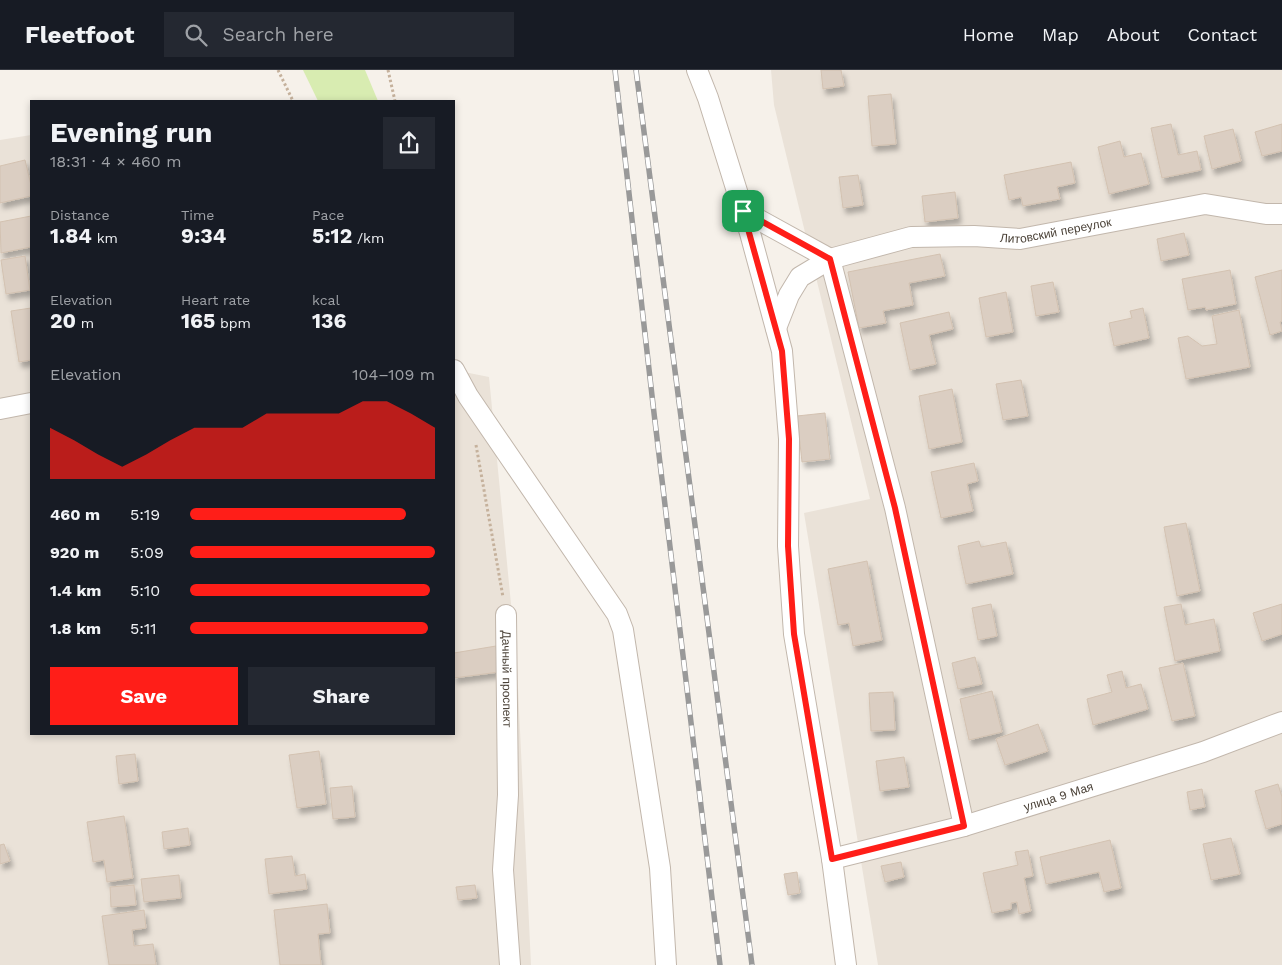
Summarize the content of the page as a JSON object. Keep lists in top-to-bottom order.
{
  "streets": {
    "street": ["Литовский переулок", "Дачный проспект", "улица 9 Мая"]
  },
  "page": {
    "header": "Fleetfoot",
    "search": "Search here",
    "nav": [
      "Home",
      "Map",
      "About",
      "Contact"
    ],
    "heading": ["Evening run", "18:31 · 4 × 460 m"],
    "stats": [
      ["Distance", "1.84 km"],
      ["Time", "9:34"],
      ["Pace", "5:12 /km"],
      ["Elevation", "20 m"],
      ["Heart rate", "165 bpm"],
      ["kcal", "136"]
    ],
    "chart": ["Elevation", "104–109 m"],
    "list": [
      {
        "name": "460 m",
        "note": "5:19"
      },
      {
        "name": "920 m",
        "note": "5:09"
      },
      {
        "name": "1.4 km",
        "note": "5:10"
      },
      {
        "name": "1.8 km",
        "note": "5:11"
      }
    ],
    "buttons": ["Save", "Share"]
  }
}
